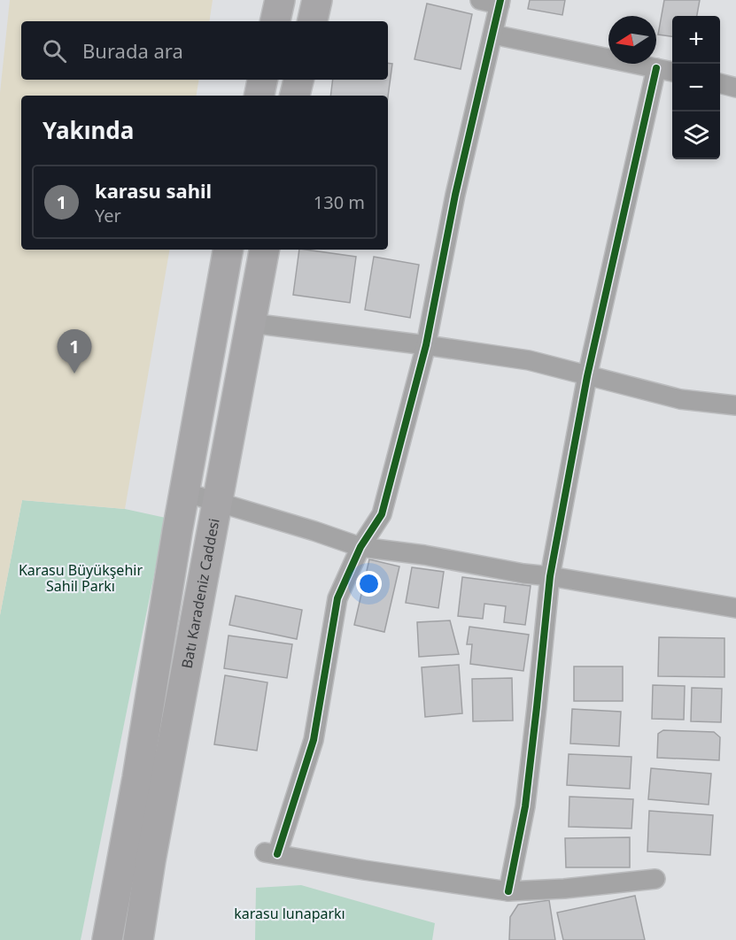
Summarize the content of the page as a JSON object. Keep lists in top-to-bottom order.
{
  "streets": {
    "main road": ["Batı Karadeniz Caddesi"]
  },
  "parks": ["Karasu Büyükşehir Sahil Parkı", "karasu lunaparkı"],
  "north": "left",
  "page": {
    "map_buttons": ["+", "−"],
    "search": "Burada ara",
    "heading": "Yakında",
    "list": [
      {
        "mark": "1",
        "name": "karasu sahil",
        "note": "Yer",
        "value": "130 m"
      }
    ],
    "pins": "1"
  }
}
